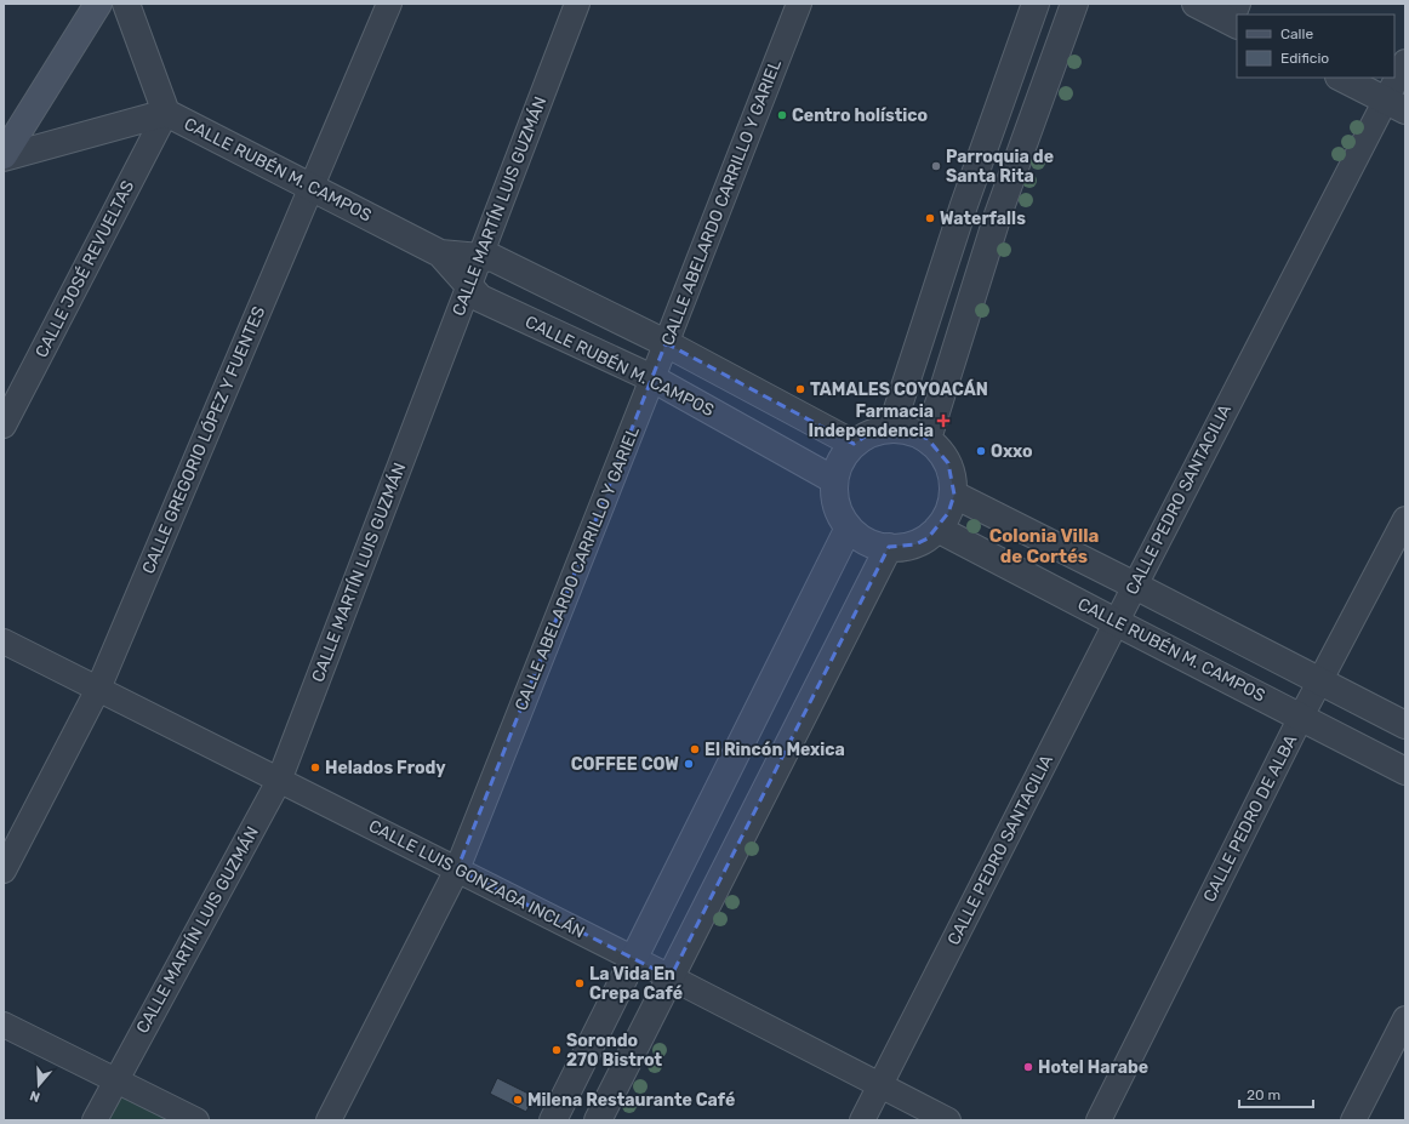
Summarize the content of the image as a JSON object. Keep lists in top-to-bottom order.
{
  "streets": {
    "street": [
      "CALLE RUBÉN M. CAMPOS",
      "CALLE ABELARDO CARRILLO Y GARIEL",
      "CALLE MARTÍN LUIS GUZMÁN",
      "CALLE JOSÉ REVUELTAS",
      "CALLE GREGORIO LÓPEZ Y FUENTES",
      "CALLE PEDRO SANTACILIA",
      "CALLE PEDRO DE ALBA",
      "CALLE LUIS GONZAGA INCLÁN"
    ]
  },
  "crossings": [
    ["CALLE RUBÉN M. CAMPOS", "CALLE ABELARDO CARRILLO Y GARIEL"],
    ["CALLE RUBÉN M. CAMPOS", "CALLE MARTÍN LUIS GUZMÁN"],
    ["CALLE RUBÉN M. CAMPOS", "CALLE JOSÉ REVUELTAS"],
    ["CALLE RUBÉN M. CAMPOS", "CALLE GREGORIO LÓPEZ Y FUENTES"],
    ["CALLE RUBÉN M. CAMPOS", "CALLE PEDRO SANTACILIA"],
    ["CALLE RUBÉN M. CAMPOS", "CALLE PEDRO DE ALBA"],
    ["CALLE ABELARDO CARRILLO Y GARIEL", "CALLE LUIS GONZAGA INCLÁN"],
    ["CALLE MARTÍN LUIS GUZMÁN", "CALLE LUIS GONZAGA INCLÁN"],
    ["CALLE GREGORIO LÓPEZ Y FUENTES", "CALLE LUIS GONZAGA INCLÁN"],
    ["CALLE PEDRO SANTACILIA", "CALLE LUIS GONZAGA INCLÁN"]
  ],
  "districts": ["Colonia Villa de Cortés"],
  "places": {
    "other": [
      "Centro holístico",
      "Parroquia de Santa Rita",
      "Waterfalls",
      "TAMALES COYOACÁN",
      "Oxxo",
      "El Rincón Mexica",
      "COFFEE COW",
      "Helados Frody",
      "La Vida En Crepa Café",
      "Sorondo 270 Bistrot",
      "Hotel Harabe",
      "Milena Restaurante Café"
    ],
    "health": ["Farmacia Independencia"]
  },
  "legend": ["Calle", "Edificio"],
  "scale_bar": "20 m",
  "north": "bottom"
}
